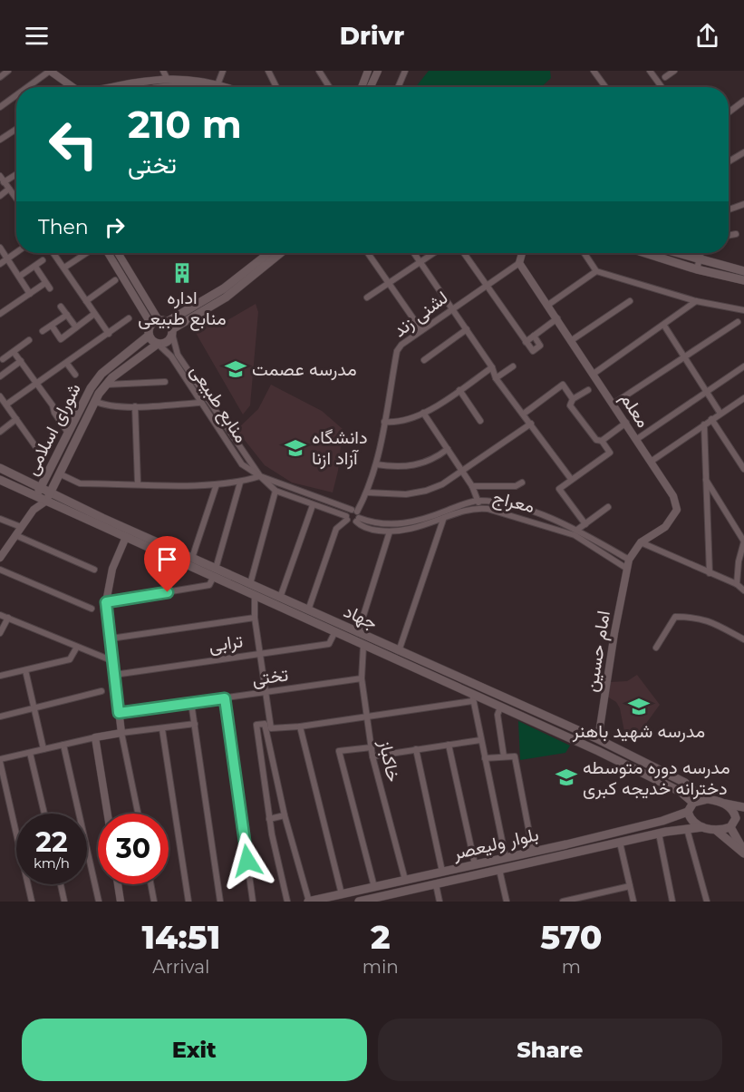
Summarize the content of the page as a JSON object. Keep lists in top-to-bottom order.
{
  "streets": {
    "main road": ["شورای اسلامی", "جهاد", "بلوار ولیعصر"],
    "street": [
      "لشنی زند",
      "منابع طبیعی",
      "معلم",
      "معراج",
      "ترابی",
      "امام حسین",
      "تختی",
      "خاکباز"
    ]
  },
  "crossings": [
    ["لشنی زند", "منابع طبیعی"],
    ["لشنی زند", "معلم"],
    ["لشنی زند", "معراج"],
    ["لشنی زند", "جهاد"],
    ["منابع طبیعی", "شورای اسلامی"],
    ["منابع طبیعی", "معراج"],
    ["معلم", "معراج"],
    ["معلم", "امام حسین"],
    ["شورای اسلامی", "جهاد"],
    ["معراج", "امام حسین"],
    ["جهاد", "ترابی"],
    ["جهاد", "امام حسین"],
    ["جهاد", "خاکباز"],
    ["جهاد", "بلوار ولیعصر"],
    ["تختی", "خاکباز"],
    ["خاکباز", "بلوار ولیعصر"]
  ],
  "places": {
    "building": ["اداره منابع طبیعی"],
    "school or university": [
      "مدرسه عصمت",
      "دانشگاه آزاد ازنا",
      "مدرسه شهید باهنر",
      "مدرسه دوره متوسطه دخترانه خدیجه کبری"
    ]
  },
  "page": {
    "header": "Drivr",
    "turn": ["210 m", "تختی"],
    "then": "Then",
    "speed": "22 km/h",
    "limit": "30",
    "eta": [
      "14:51",
      "Arrival",
      "2",
      "min",
      "570",
      "m"
    ],
    "buttons": ["Exit", "Share"]
  }
}
